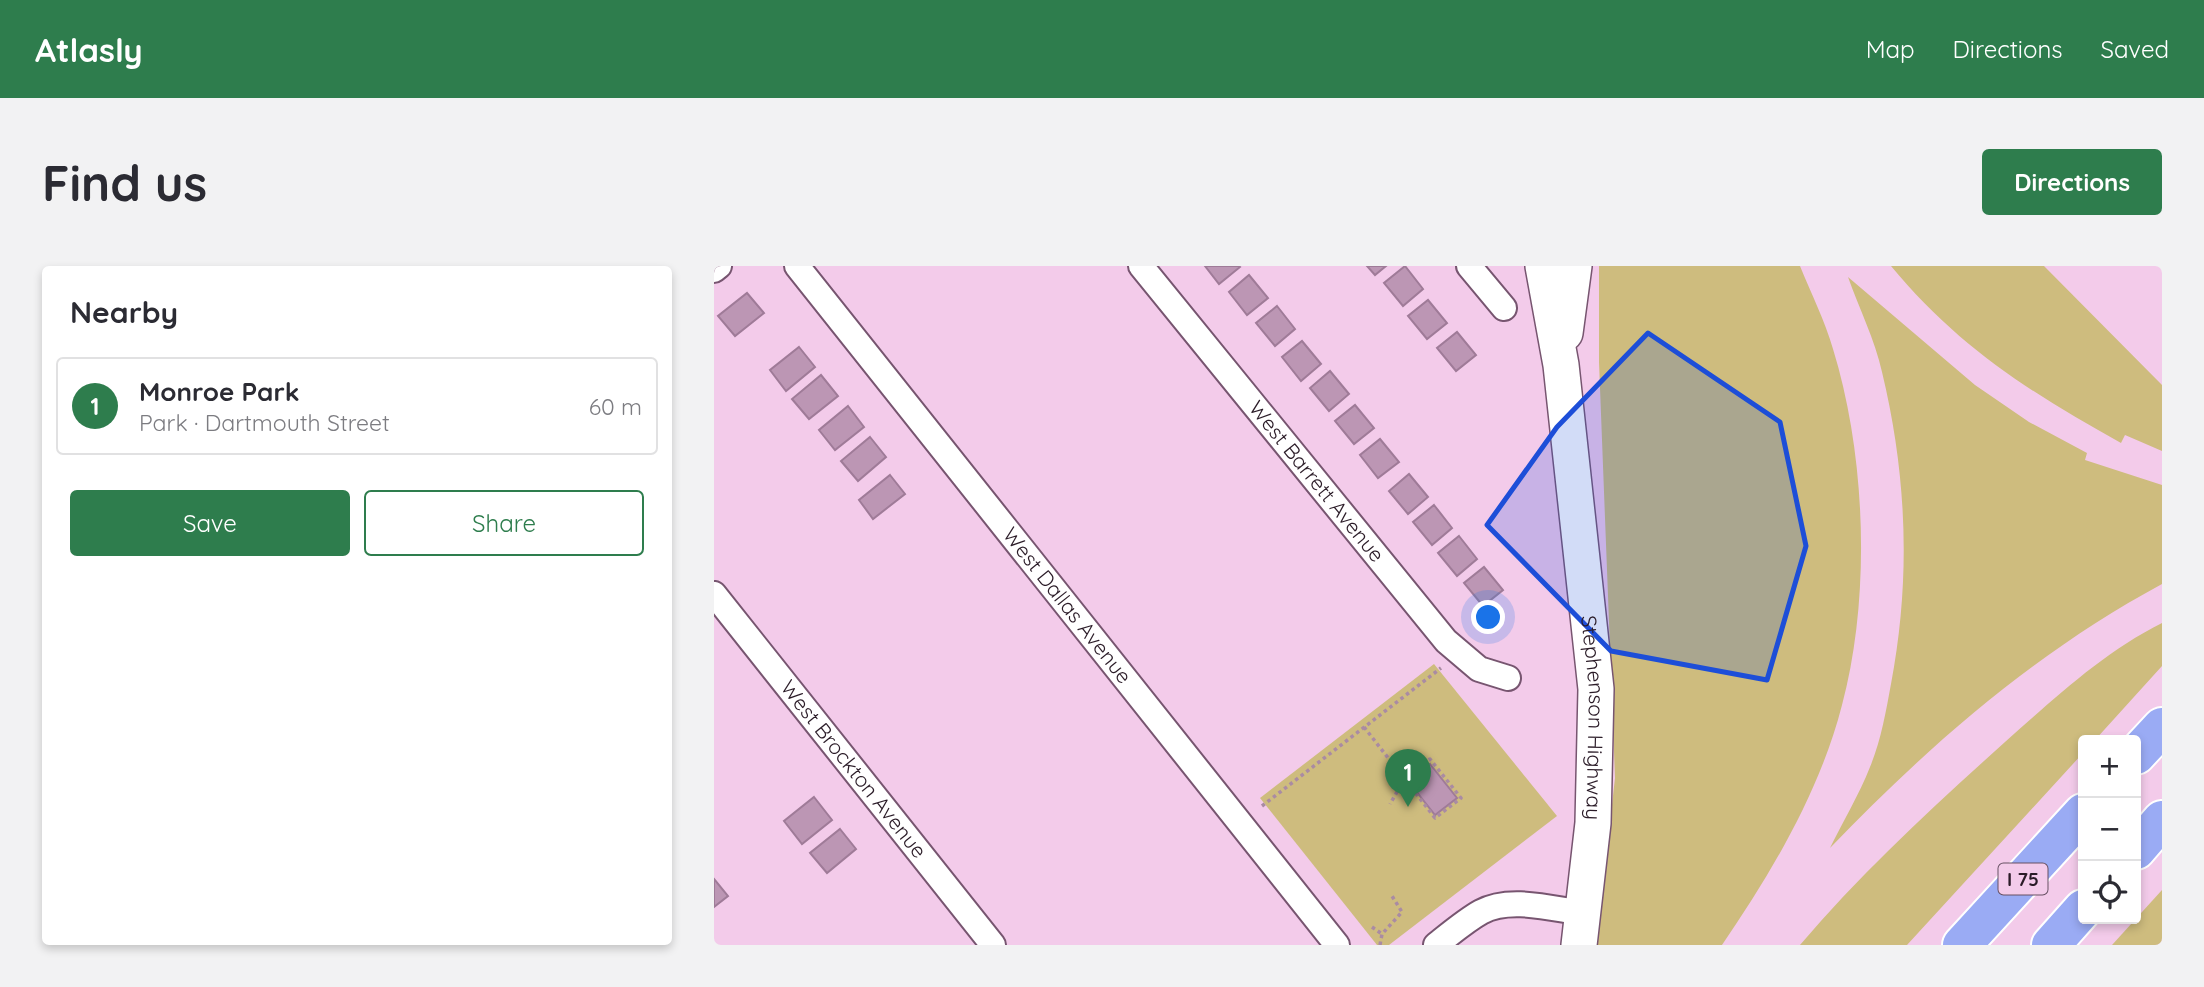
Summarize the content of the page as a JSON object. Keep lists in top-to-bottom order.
{
  "streets": {
    "highway": ["I 75"],
    "main road": ["Stephenson Highway"],
    "street": ["West Barrett Avenue", "West Dallas Avenue", "West Brockton Avenue"]
  },
  "page": {
    "header": "Atlasly",
    "nav": ["Map", "Directions", "Saved"],
    "buttons": [
      "Directions",
      ["Save", "Share"]
    ],
    "title": "Find us",
    "heading": "Nearby",
    "list": [
      {
        "mark": "1",
        "name": "Monroe Park",
        "note": "Park · Dartmouth Street",
        "value": "60 m"
      }
    ],
    "map_buttons": ["+", "−"],
    "pins": "1"
  }
}
